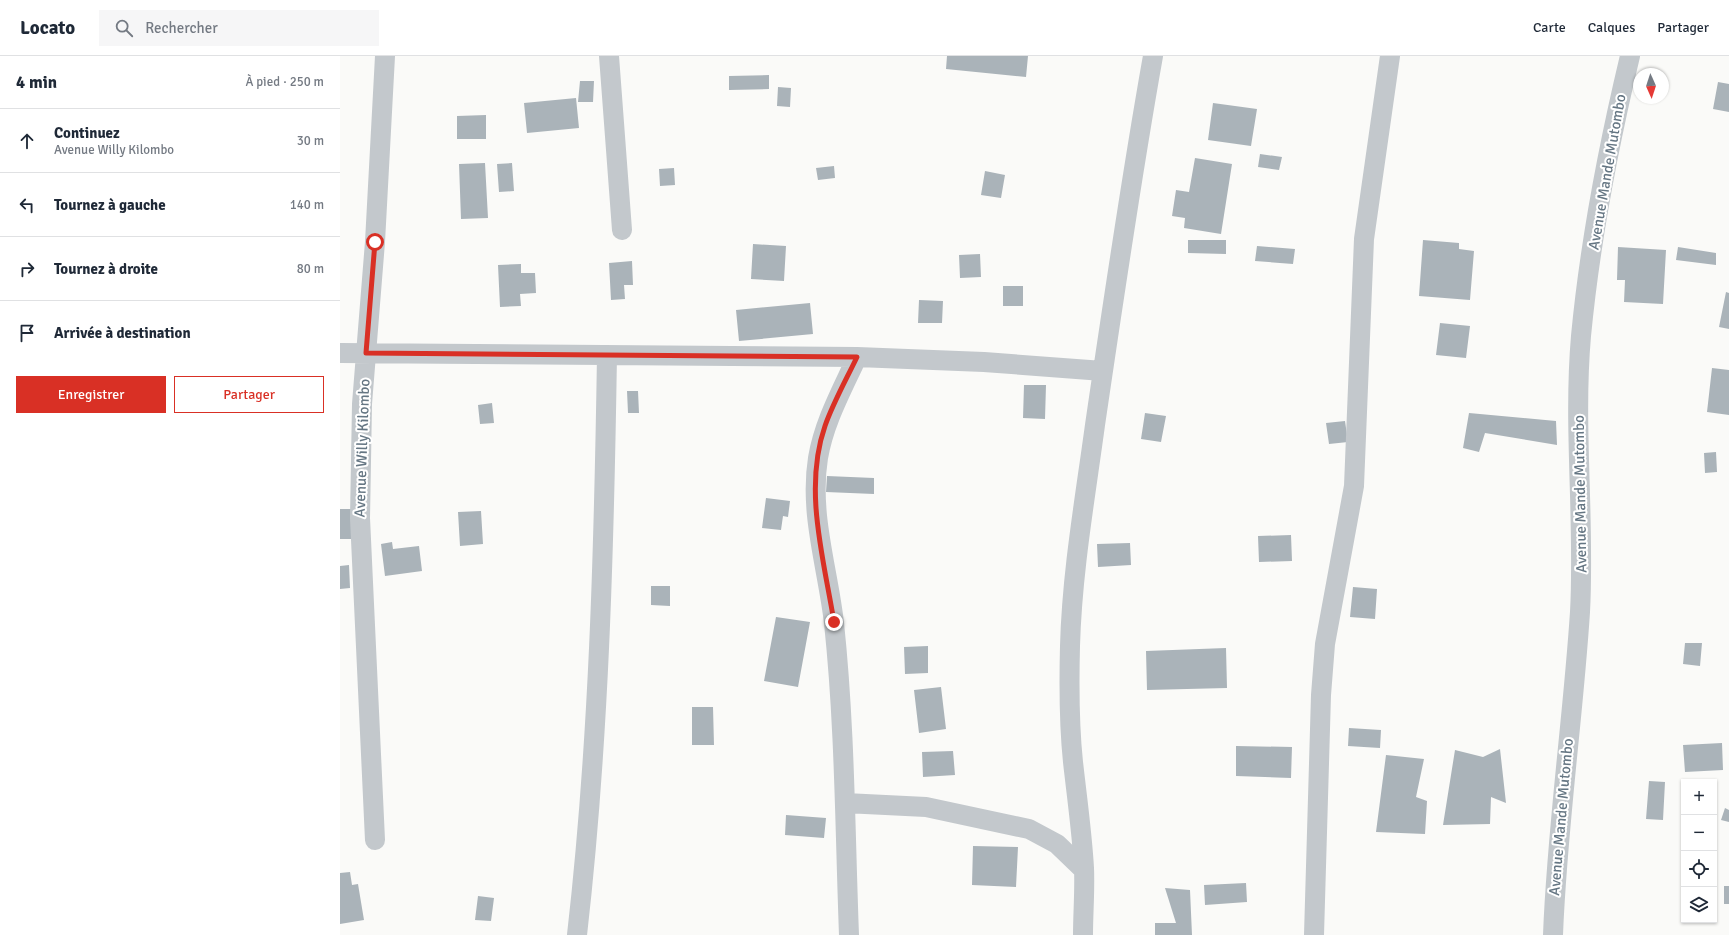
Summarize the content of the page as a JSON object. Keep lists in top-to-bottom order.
{
  "streets": {
    "street": ["Avenue Mande Mutombo", "Avenue Willy Kilombo"]
  },
  "north": "bottom",
  "page": {
    "header": "Locato",
    "search": "Rechercher",
    "nav": ["Carte", "Calques", "Partager"],
    "heading": ["4 min", "À pied · 250 m"],
    "list": [
      ["Continuez", "Avenue Willy Kilombo", "30 m"],
      ["Tournez à gauche", "140 m"],
      ["Tournez à droite", "80 m"],
      "Arrivée à destination"
    ],
    "buttons": ["Enregistrer", "Partager"],
    "map_buttons": ["+", "−"]
  }
}
